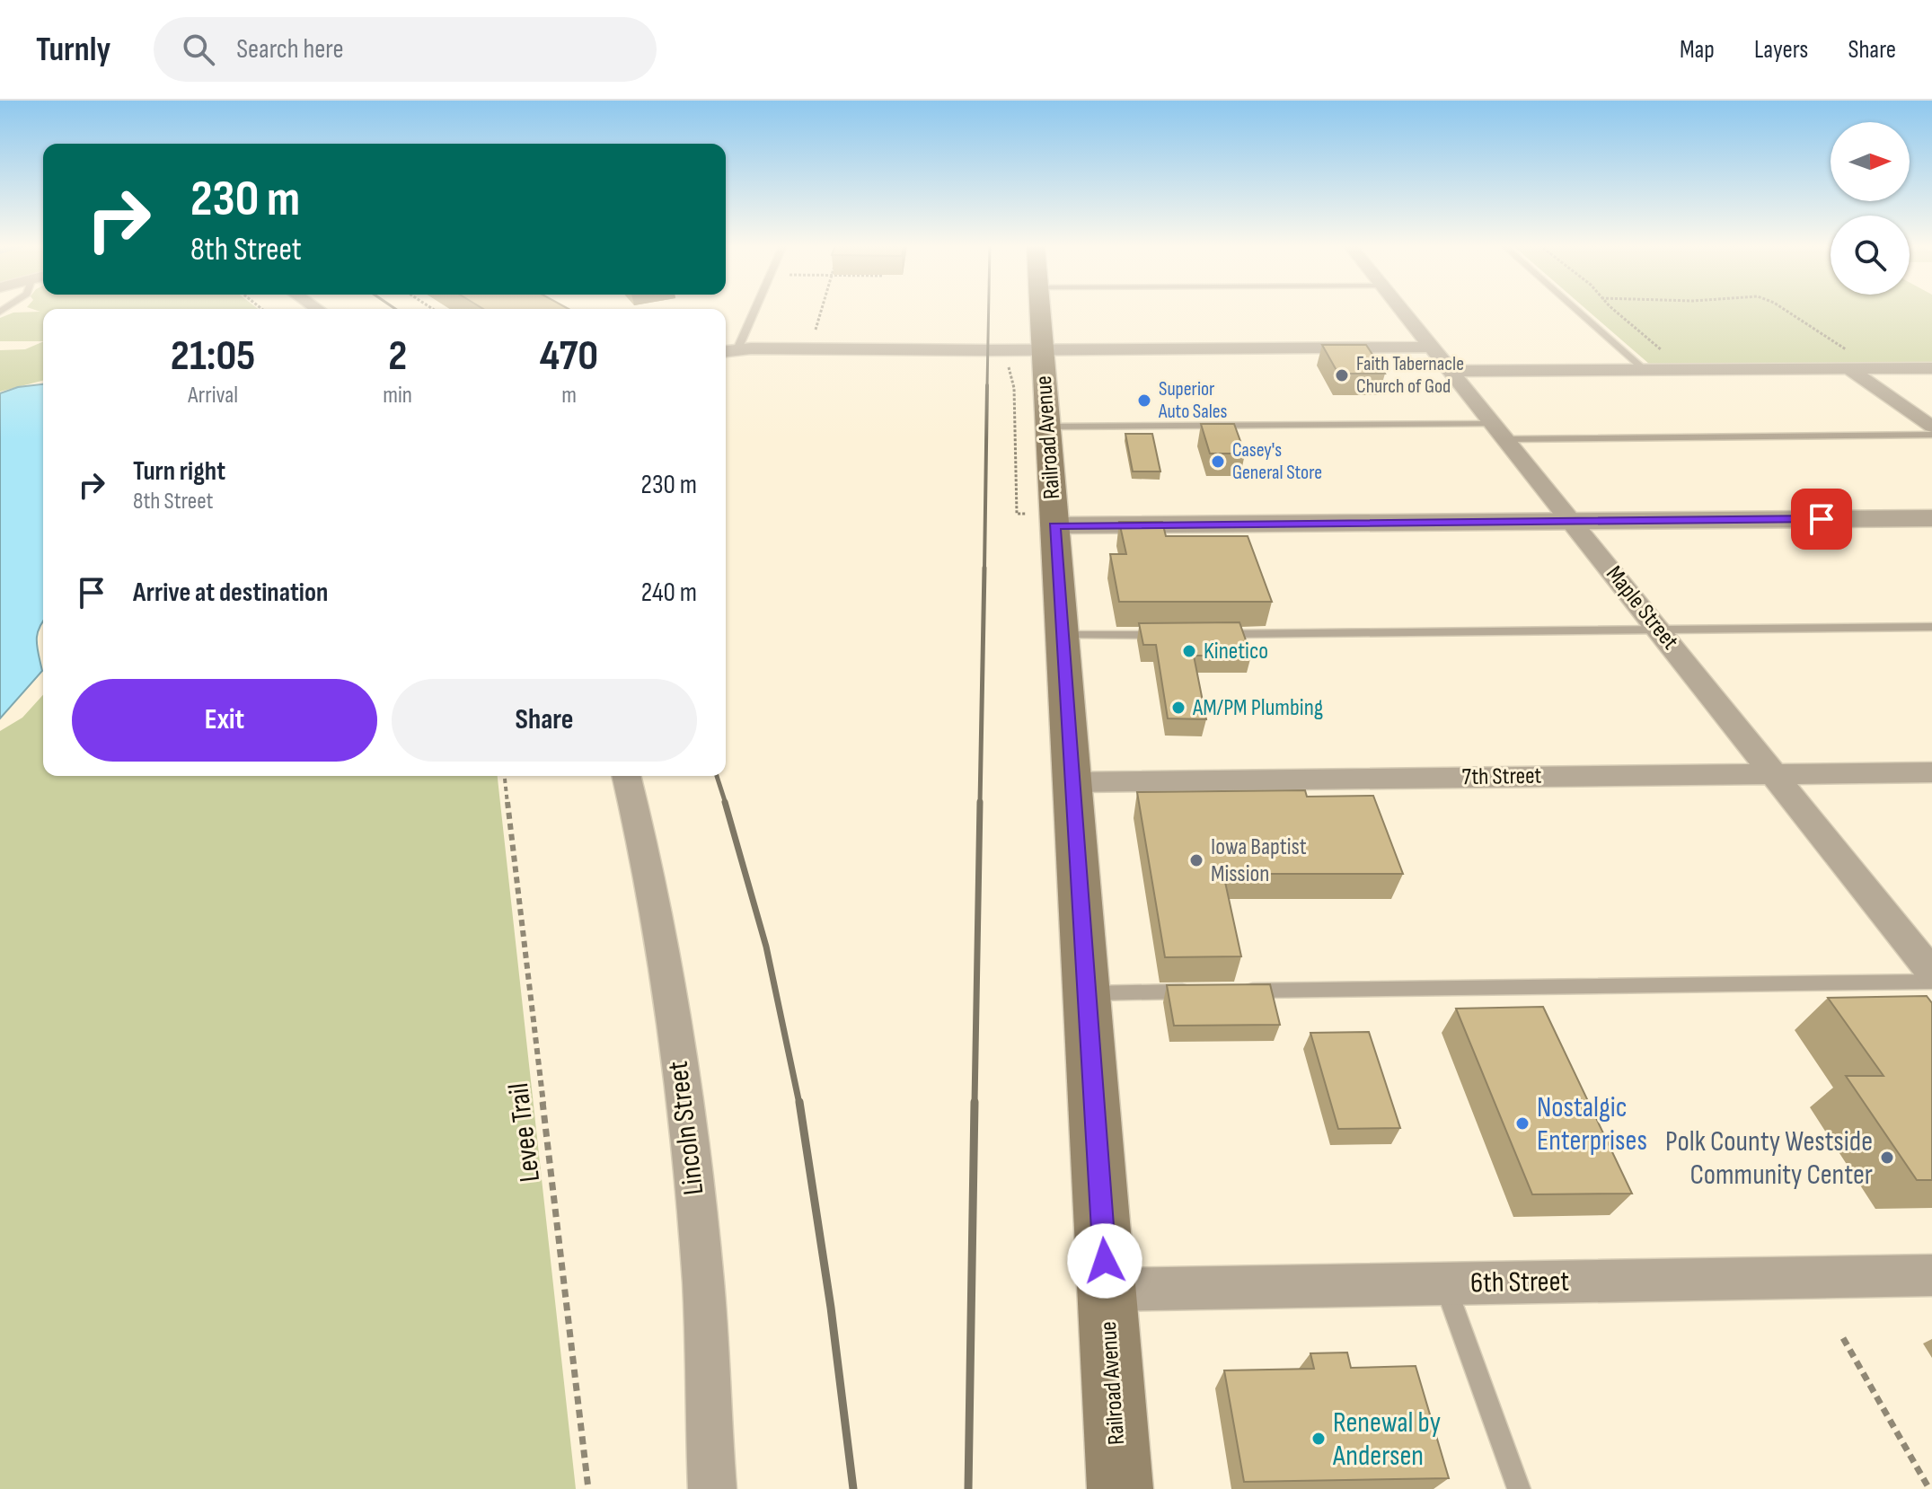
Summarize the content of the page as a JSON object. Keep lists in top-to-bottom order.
{
  "streets": {
    "main road": ["Railroad Avenue"],
    "street": [
      "Maple Street",
      "7th Street",
      "Lincoln Street",
      "6th Street"
    ],
    "path": ["Levee Trail"]
  },
  "crossings": [
    ["Railroad Avenue", "7th Street"],
    ["Railroad Avenue", "6th Street"],
    ["Maple Street", "7th Street"]
  ],
  "places": [
    "Faith Tabernacle Church of God",
    "Superior Auto Sales",
    "Casey's General Store",
    "Kinetico",
    "AM/PM Plumbing",
    "Iowa Baptist Mission",
    "Nostalgic Enterprises",
    "Polk County Westside Community Center",
    "Renewal by Andersen"
  ],
  "north": "right",
  "page": {
    "header": "Turnly",
    "search": "Search here",
    "nav": ["Map", "Layers", "Share"],
    "turn": ["230 m", "8th Street"],
    "eta": [
      "21:05",
      "Arrival",
      "2",
      "min",
      "470",
      "m"
    ],
    "list": [
      {
        "name": "Turn right",
        "note": "8th Street",
        "value": "230 m"
      },
      {
        "name": "Arrive at destination",
        "value": "240 m"
      }
    ],
    "buttons": ["Exit", "Share"]
  }
}
